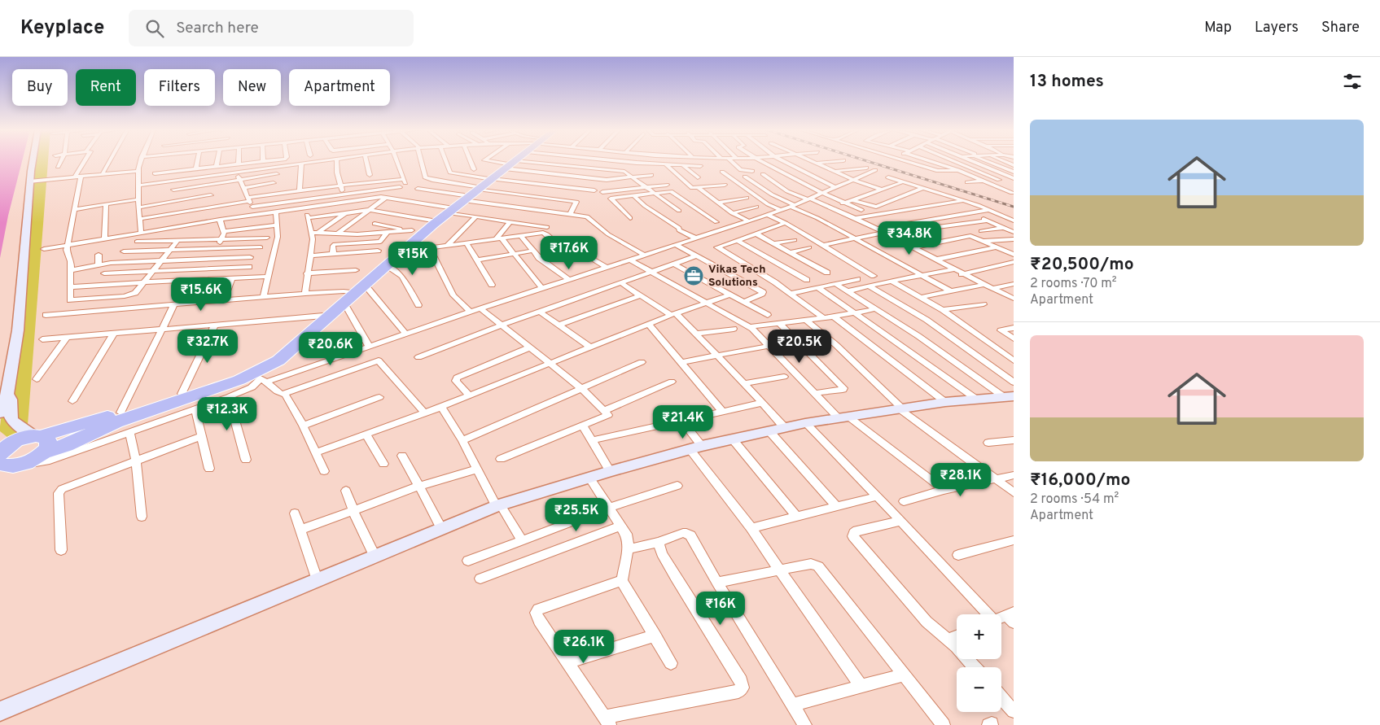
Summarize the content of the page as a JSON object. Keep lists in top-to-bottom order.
{
  "places": {
    "office": ["Vikas Tech Solutions"]
  },
  "page": {
    "header": "Keyplace",
    "search": "Search here",
    "nav": ["Map", "Layers", "Share"],
    "heading": "13 homes",
    "chip": [
      "Buy",
      "Rent",
      "Filters",
      "New",
      "Apartment"
    ],
    "list": [
      {
        "name": "₹20,500/mo",
        "note": "2 rooms · 70 m² · Apartment"
      },
      {
        "name": "₹16,000/mo",
        "note": "2 rooms · 54 m² · Apartment"
      }
    ],
    "price": [
      "₹34.8K",
      "₹17.6K",
      "₹15K",
      "₹15.6K",
      "₹32.7K",
      "₹20.5K",
      "₹20.6K",
      "₹12.3K",
      "₹21.4K",
      "₹28.1K",
      "₹25.5K",
      "₹16K",
      "₹26.1K"
    ],
    "map_buttons": ["+", "−"]
  }
}
